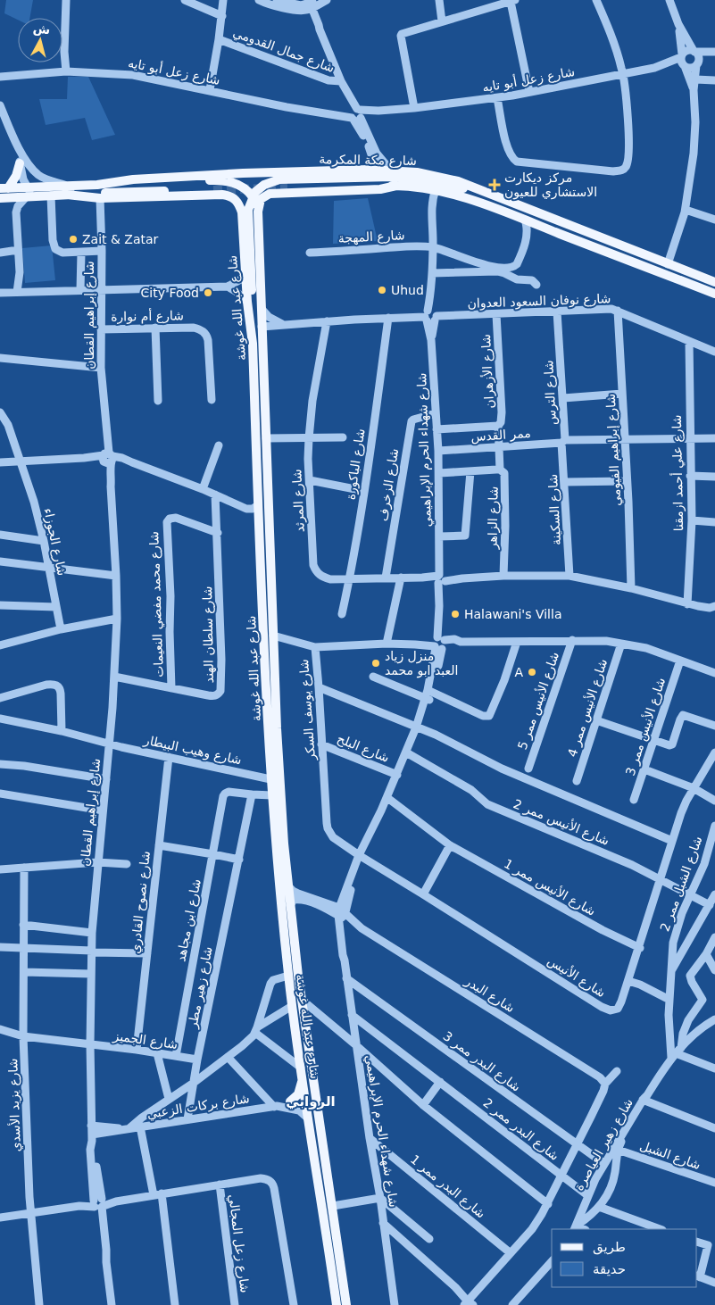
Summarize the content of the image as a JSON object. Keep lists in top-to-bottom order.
{
  "streets": {
    "main road": ["شارع مكة المكرمة", "شارع عبد الله غوشة"],
    "street": [
      "شارع جمال القدومي",
      "شارع زعل أبو تايه",
      "شارع المهجة",
      "شارع نوفان السعود العدوان",
      "شارع إبراهيم القطان",
      "شارع أم نوارة",
      "شارع الأزهران",
      "شارع الترس",
      "ممر القدس",
      "شارع شهداء الحرم الإبراهيمي",
      "شارع إبراهيم الفيومي",
      "شارع الباكورة",
      "شارع علي أحمد ازمقنا",
      "شارع الزخرف",
      "شارع المرثد",
      "شارع السكينة",
      "شارع الزاهر",
      "شارع الجوزاء",
      "شارع محمد مفضي النعيمات",
      "شارع سلطان الهند",
      "شارع الأنيس ممر 5",
      "شارع الأنيس ممر 4",
      "شارع يوسف السكر",
      "شارع الأنيس ممر 3",
      "شارع البلح",
      "شارع وهيب البيطار",
      "شارع الأنيس ممر 2",
      "شارع الشبل ممر 2",
      "شارع الأنيس ممر 1",
      "شارع نصوح القادري",
      "شارع ابن مجاهد",
      "شارع الأنيس",
      "شارع زهير مطر",
      "شارع البدر",
      "شارع الجميز",
      "شارع البدر ممر 3",
      "شارع يزيد الأسدي",
      "شارع بركات الزعبي",
      "شارع البدر ممر 2",
      "شارع زهير العياصرة",
      "شارع الشبل",
      "شارع البدر ممر 1",
      "شارع زعل المجالي"
    ]
  },
  "crossings": [
    ["شارع مكة المكرمة", "شارع شهداء الحرم الإبراهيمي"],
    ["شارع المهجة", "شارع شهداء الحرم الإبراهيمي"],
    ["شارع نوفان السعود العدوان", "شارع عبد الله غوشة"],
    ["شارع نوفان السعود العدوان", "شارع الأزهران"],
    ["شارع نوفان السعود العدوان", "شارع الترس"],
    ["شارع نوفان السعود العدوان", "شارع شهداء الحرم الإبراهيمي"],
    ["شارع نوفان السعود العدوان", "شارع إبراهيم الفيومي"],
    ["شارع نوفان السعود العدوان", "شارع الباكورة"],
    ["شارع نوفان السعود العدوان", "شارع علي أحمد ازمقنا"],
    ["شارع نوفان السعود العدوان", "شارع المرثد"],
    ["شارع عبد الله غوشة", "شارع وهيب البيطار"],
    ["شارع عبد الله غوشة", "شارع بركات الزعبي"],
    ["شارع إبراهيم القطان", "شارع أم نوارة"],
    ["شارع إبراهيم القطان", "شارع سلطان الهند"],
    ["شارع إبراهيم القطان", "شارع وهيب البيطار"],
    ["شارع إبراهيم القطان", "شارع الجميز"],
    ["شارع إبراهيم القطان", "شارع بركات الزعبي"],
    ["شارع الأزهران", "ممر القدس"],
    ["شارع الأزهران", "شارع شهداء الحرم الإبراهيمي"],
    ["شارع الأزهران", "شارع الزاهر"],
    ["شارع الترس", "ممر القدس"],
    ["شارع الترس", "شارع إبراهيم الفيومي"],
    ["شارع الترس", "شارع علي أحمد ازمقنا"],
    ["شارع الترس", "شارع السكينة"],
    ["ممر القدس", "شارع شهداء الحرم الإبراهيمي"],
    ["ممر القدس", "شارع السكينة"],
    ["شارع شهداء الحرم الإبراهيمي", "شارع الزخرف"],
    ["شارع شهداء الحرم الإبراهيمي", "شارع المرثد"],
    ["شارع شهداء الحرم الإبراهيمي", "شارع الزاهر"],
    ["شارع شهداء الحرم الإبراهيمي", "شارع يوسف السكر"],
    ["شارع شهداء الحرم الإبراهيمي", "شارع البلح"],
    ["شارع شهداء الحرم الإبراهيمي", "شارع الأنيس ممر 2"],
    ["شارع شهداء الحرم الإبراهيمي", "شارع الأنيس ممر 1"],
    ["شارع شهداء الحرم الإبراهيمي", "شارع الأنيس"],
    ["شارع شهداء الحرم الإبراهيمي", "شارع البدر"],
    ["شارع شهداء الحرم الإبراهيمي", "شارع البدر ممر 3"],
    ["شارع شهداء الحرم الإبراهيمي", "شارع البدر ممر 2"],
    ["شارع شهداء الحرم الإبراهيمي", "شارع البدر ممر 1"],
    ["شارع إبراهيم الفيومي", "شارع المرثد"],
    ["شارع الباكورة", "شارع المرثد"],
    ["شارع علي أحمد ازمقنا", "شارع المرثد"],
    ["شارع الزخرف", "شارع المرثد"],
    ["شارع المرثد", "شارع السكينة"],
    ["شارع المرثد", "شارع الزاهر"],
    ["شارع محمد مفضي النعيمات", "شارع سلطان الهند"],
    ["شارع يوسف السكر", "شارع البلح"],
    ["شارع يوسف السكر", "شارع الأنيس"],
    ["شارع وهيب البيطار", "شارع نصوح القادري"],
    ["شارع الأنيس ممر 2", "شارع الشبل ممر 2"],
    ["شارع الأنيس ممر 2", "شارع الأنيس"],
    ["شارع الأنيس ممر 1", "شارع الأنيس"],
    ["شارع نصوح القادري", "شارع الجميز"],
    ["شارع ابن مجاهد", "شارع زهير مطر"],
    ["شارع ابن مجاهد", "شارع الجميز"],
    ["شارع زهير مطر", "شارع الجميز"],
    ["شارع زهير مطر", "شارع بركات الزعبي"],
    ["شارع الجميز", "شارع يزيد الأسدي"],
    ["شارع البدر ممر 3", "شارع زهير العياصرة"],
    ["شارع البدر ممر 2", "شارع زهير العياصرة"],
    ["شارع زهير العياصرة", "شارع الشبل"]
  ],
  "districts": ["الروابي"],
  "places": {
    "health": ["مركز ديكارت الاستشاري للعيون"],
    "other": [
      "Zait & Zatar",
      "Uhud",
      "City Food",
      "Halawani's Villa",
      "منزل زياد العبد ابو محمد",
      "A"
    ]
  },
  "legend": ["طريق", "حديقة"],
  "north": "top"
}
